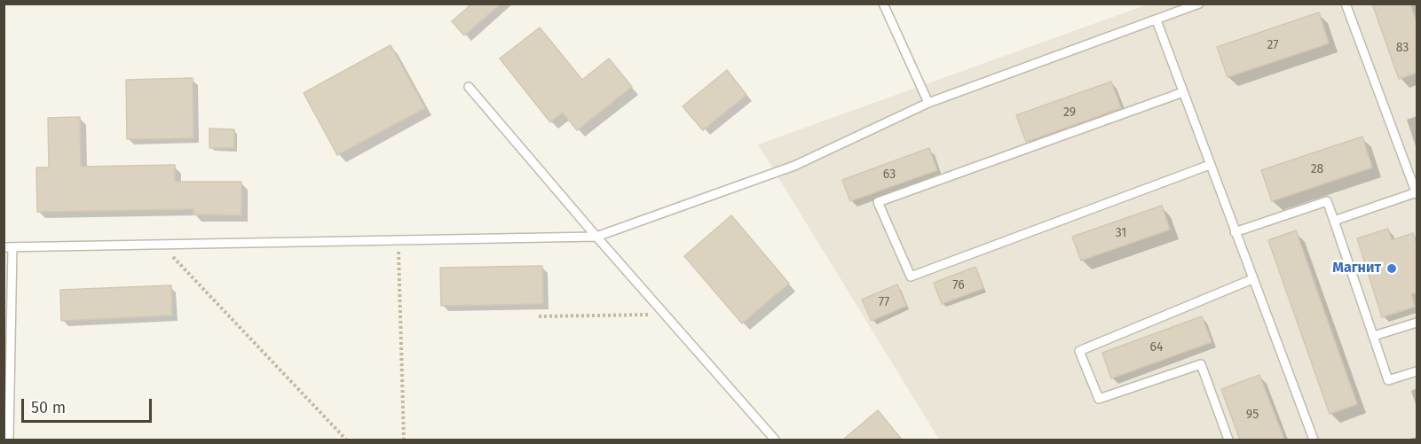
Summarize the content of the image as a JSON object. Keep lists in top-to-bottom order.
{
  "places": ["Магнит"],
  "house_numbers": [
    "27",
    "83",
    "29",
    "28",
    "63",
    "31",
    "76",
    "77",
    "64",
    "95"
  ],
  "scale_bar": "50 m"
}
